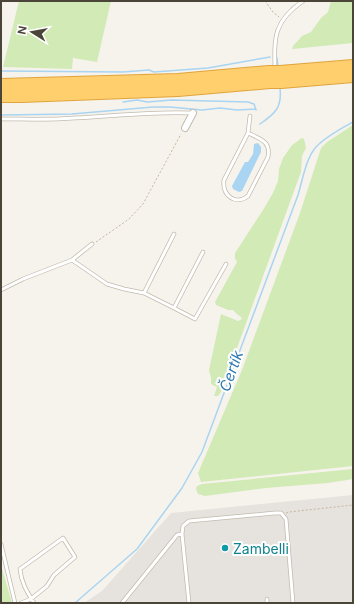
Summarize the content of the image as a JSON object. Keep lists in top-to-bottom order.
{
  "water": ["Čertík"],
  "places": ["Zambelli"],
  "north": "left"
}
